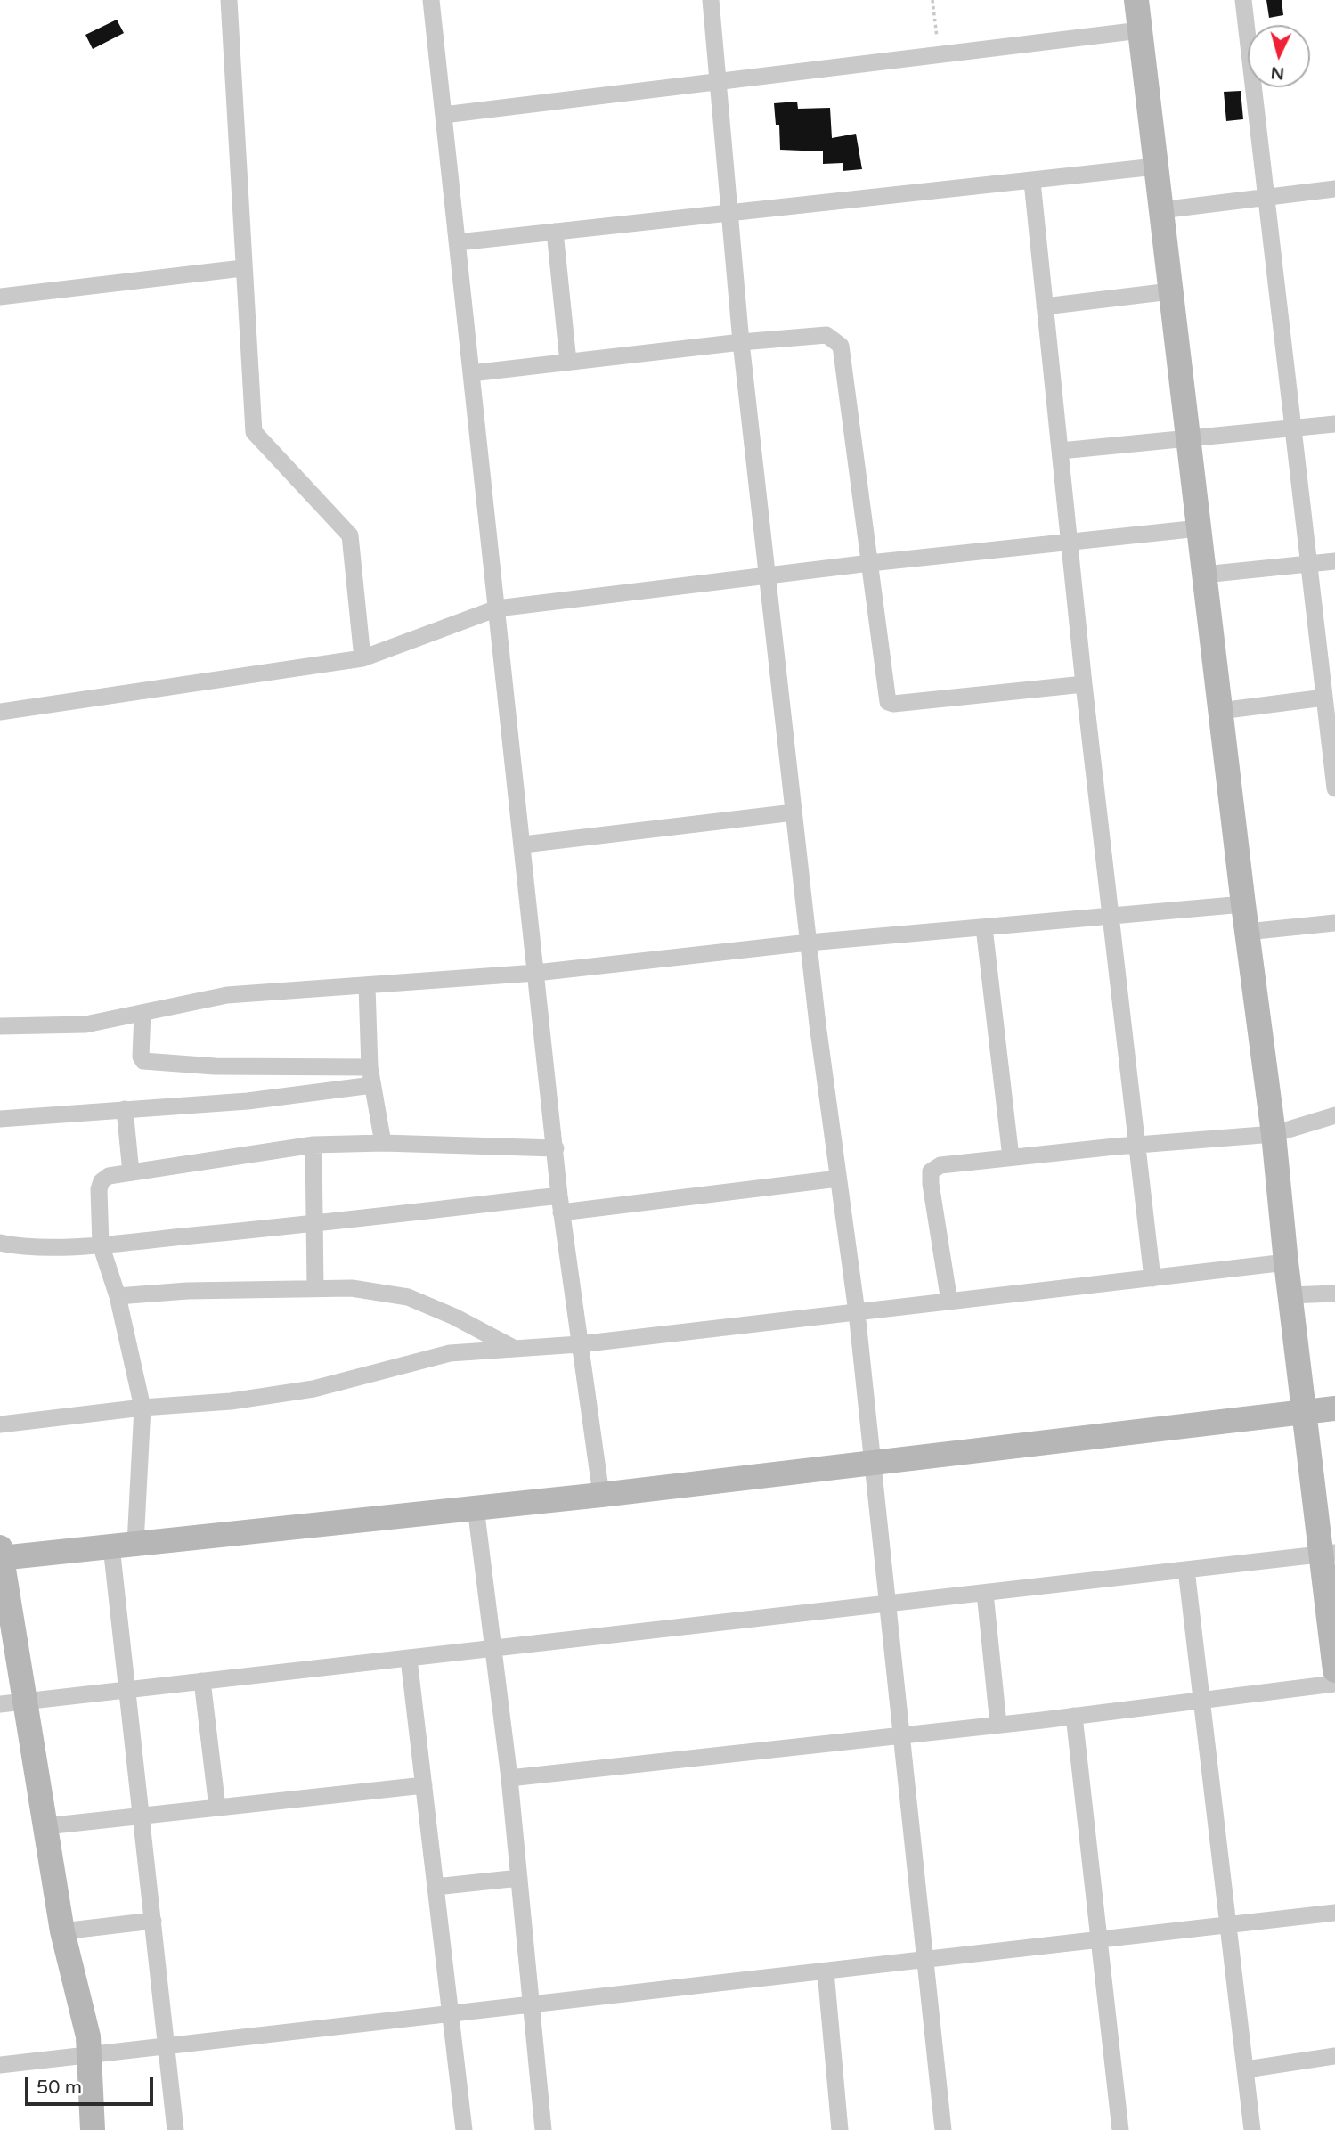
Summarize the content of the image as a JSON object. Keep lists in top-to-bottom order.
{
  "scale_bar": "50 m",
  "north": "bottom"
}
